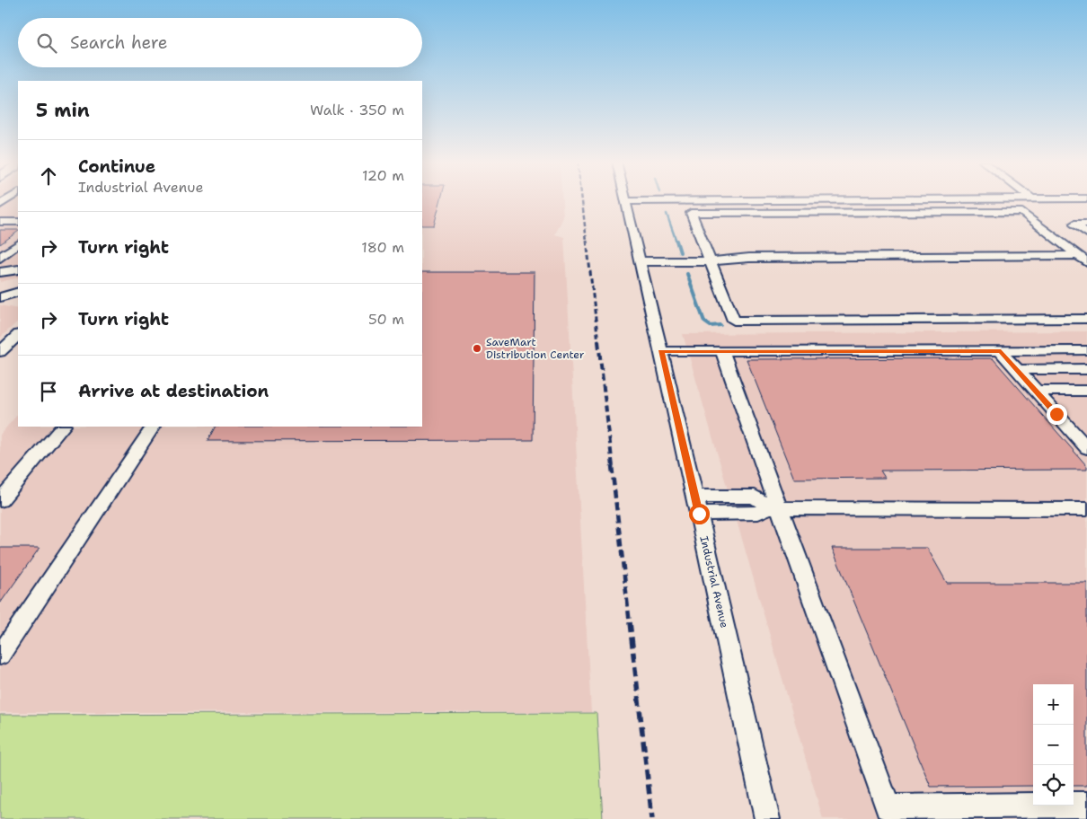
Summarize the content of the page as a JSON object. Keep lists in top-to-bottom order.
{
  "streets": {
    "street": ["Industrial Avenue"]
  },
  "places": ["SaveMart Distribution Center"],
  "page": {
    "search": "Search here",
    "heading": ["5 min", "Walk · 350 m"],
    "list": [
      ["Continue", "Industrial Avenue", "120 m"],
      ["Turn right", "180 m"],
      ["Turn right", "50 m"],
      "Arrive at destination"
    ],
    "map_buttons": ["+", "−"]
  }
}
